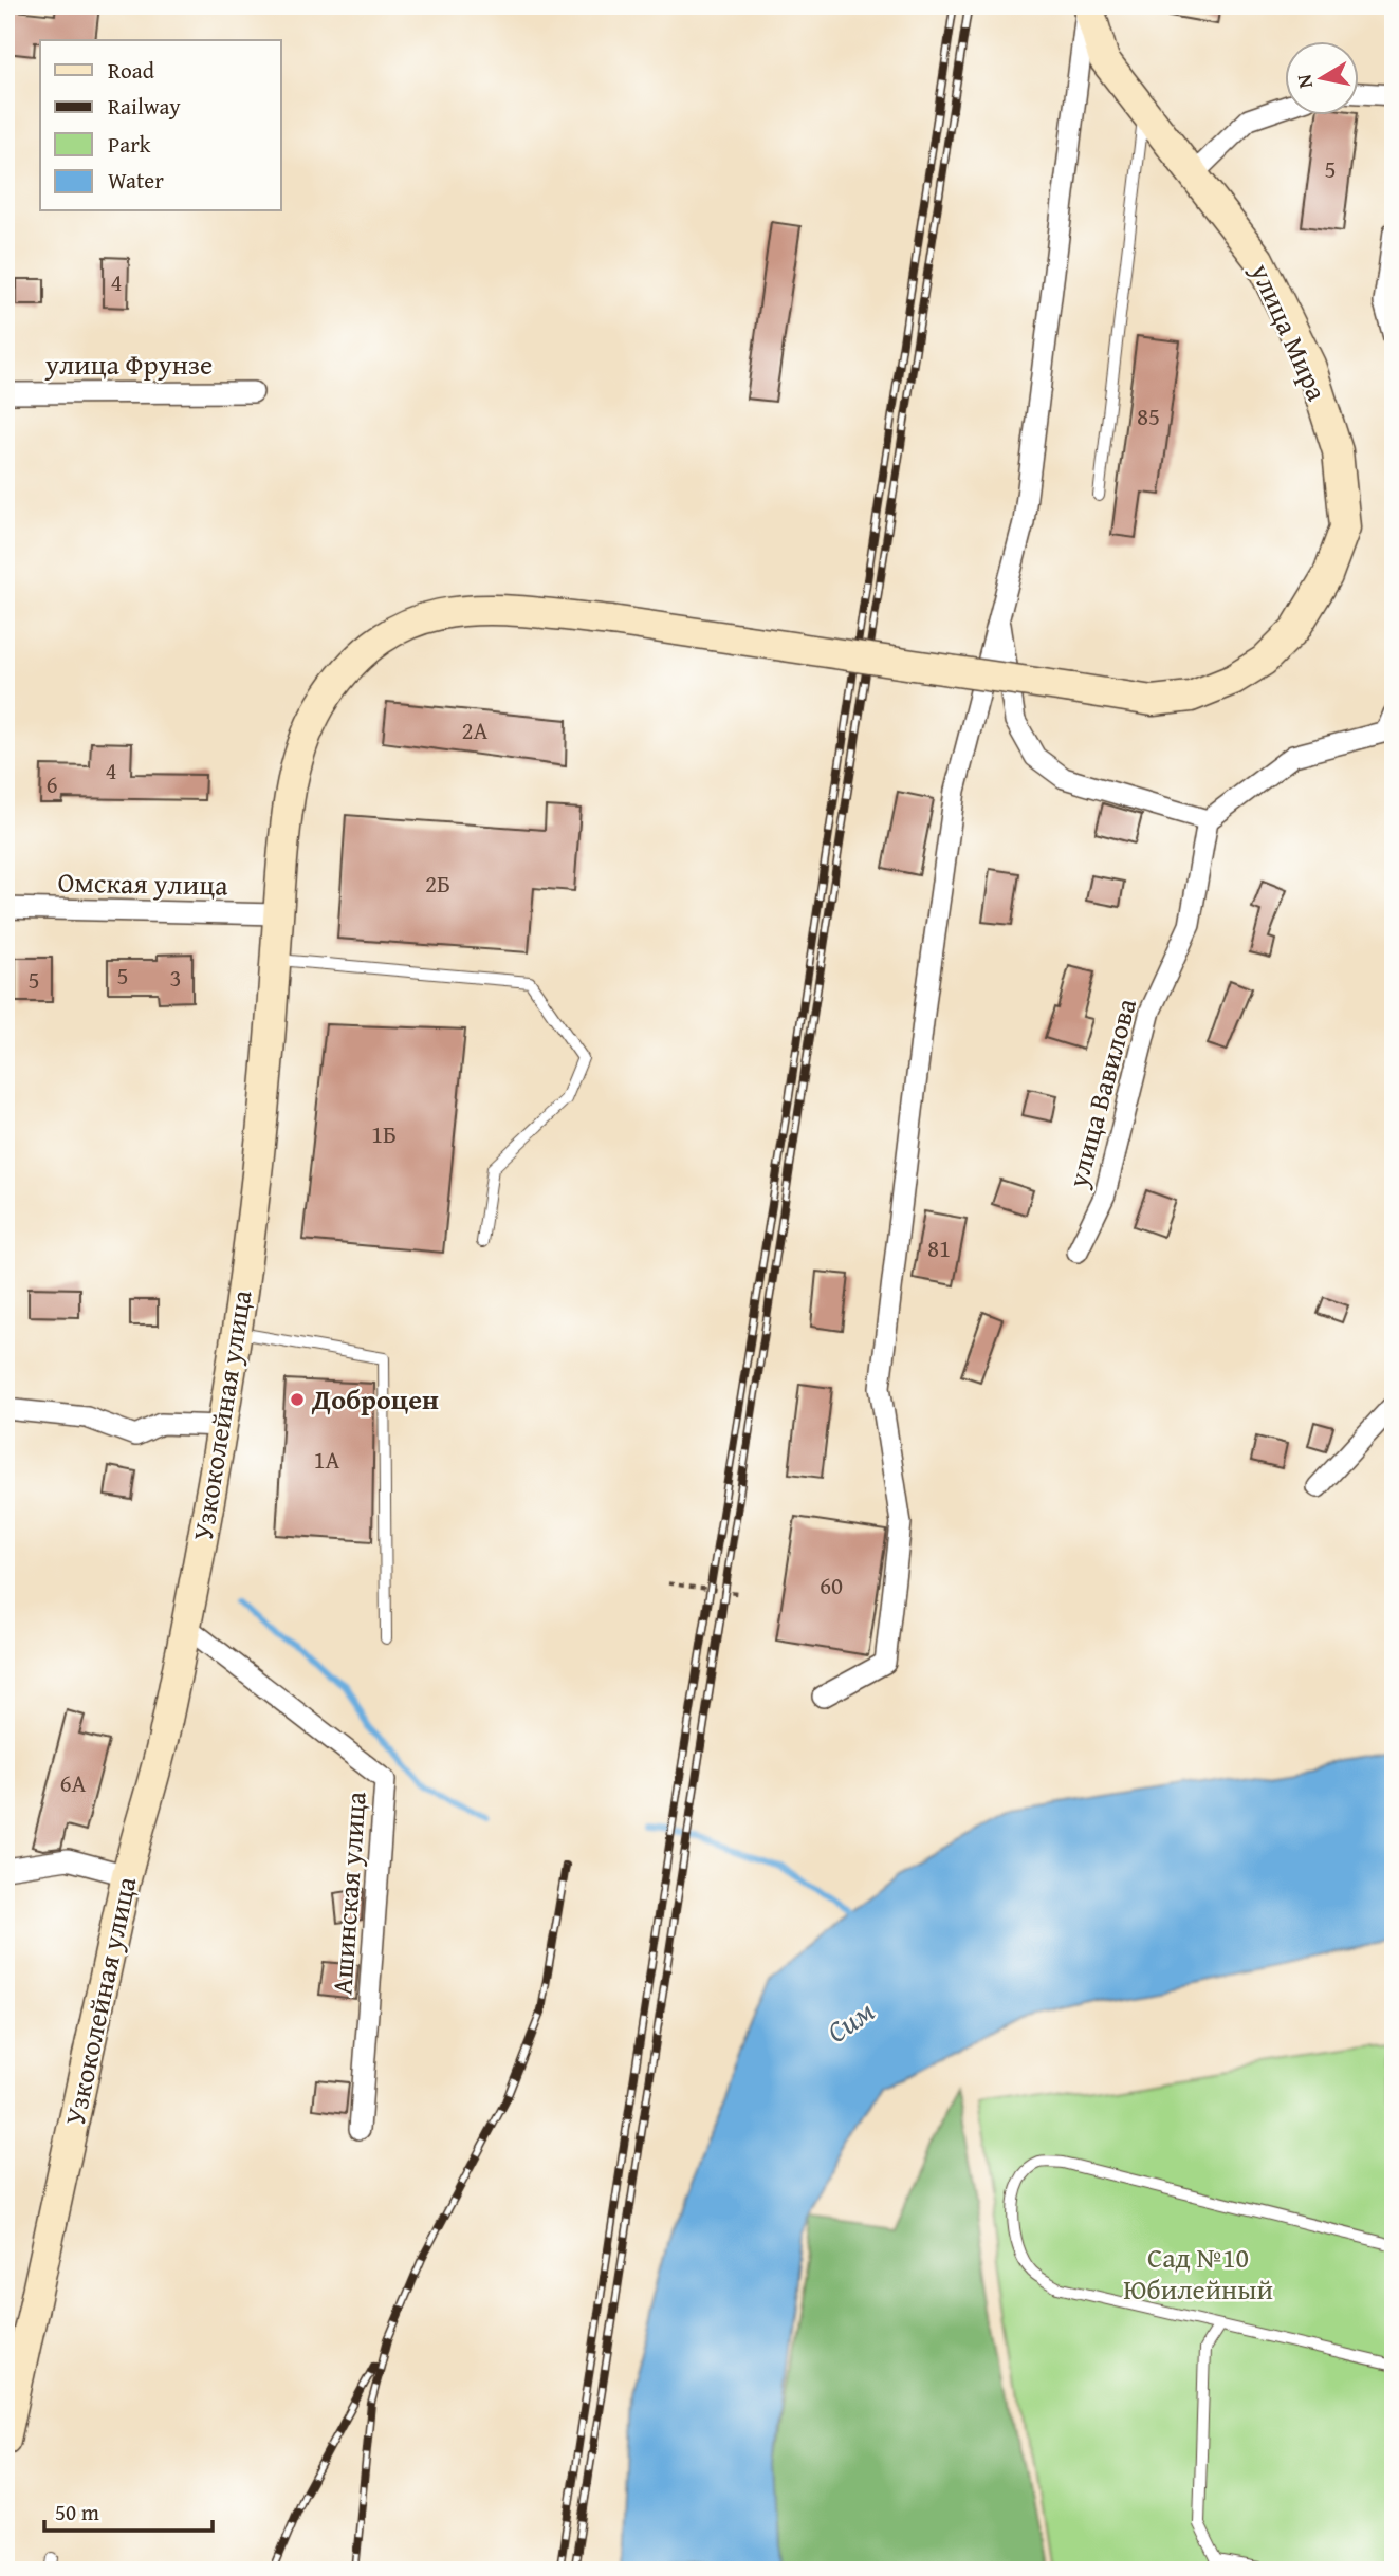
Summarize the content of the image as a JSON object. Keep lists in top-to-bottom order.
{
  "streets": {
    "street": [
      "улица Мира",
      "улица Фрунзе",
      "Омская улица",
      "улица Вавилова",
      "Узкоколейная улица",
      "Ашинская улица"
    ]
  },
  "crossings": [
    ["улица Мира", "Узкоколейная улица"],
    ["Омская улица", "Узкоколейная улица"],
    ["Узкоколейная улица", "Ашинская улица"]
  ],
  "water": ["Сим"],
  "parks": ["Сад №10 Юбилейный"],
  "places": ["Доброцен"],
  "house_numbers": [
    "5",
    "4",
    "85",
    "2А",
    "4",
    "6",
    "2Б",
    "5",
    "3",
    "5",
    "1Б",
    "81",
    "1А",
    "60",
    "6А"
  ],
  "legend": [
    "Road",
    "Railway",
    "Park",
    "Water"
  ],
  "scale_bar": "50 m",
  "north": "left"
}
